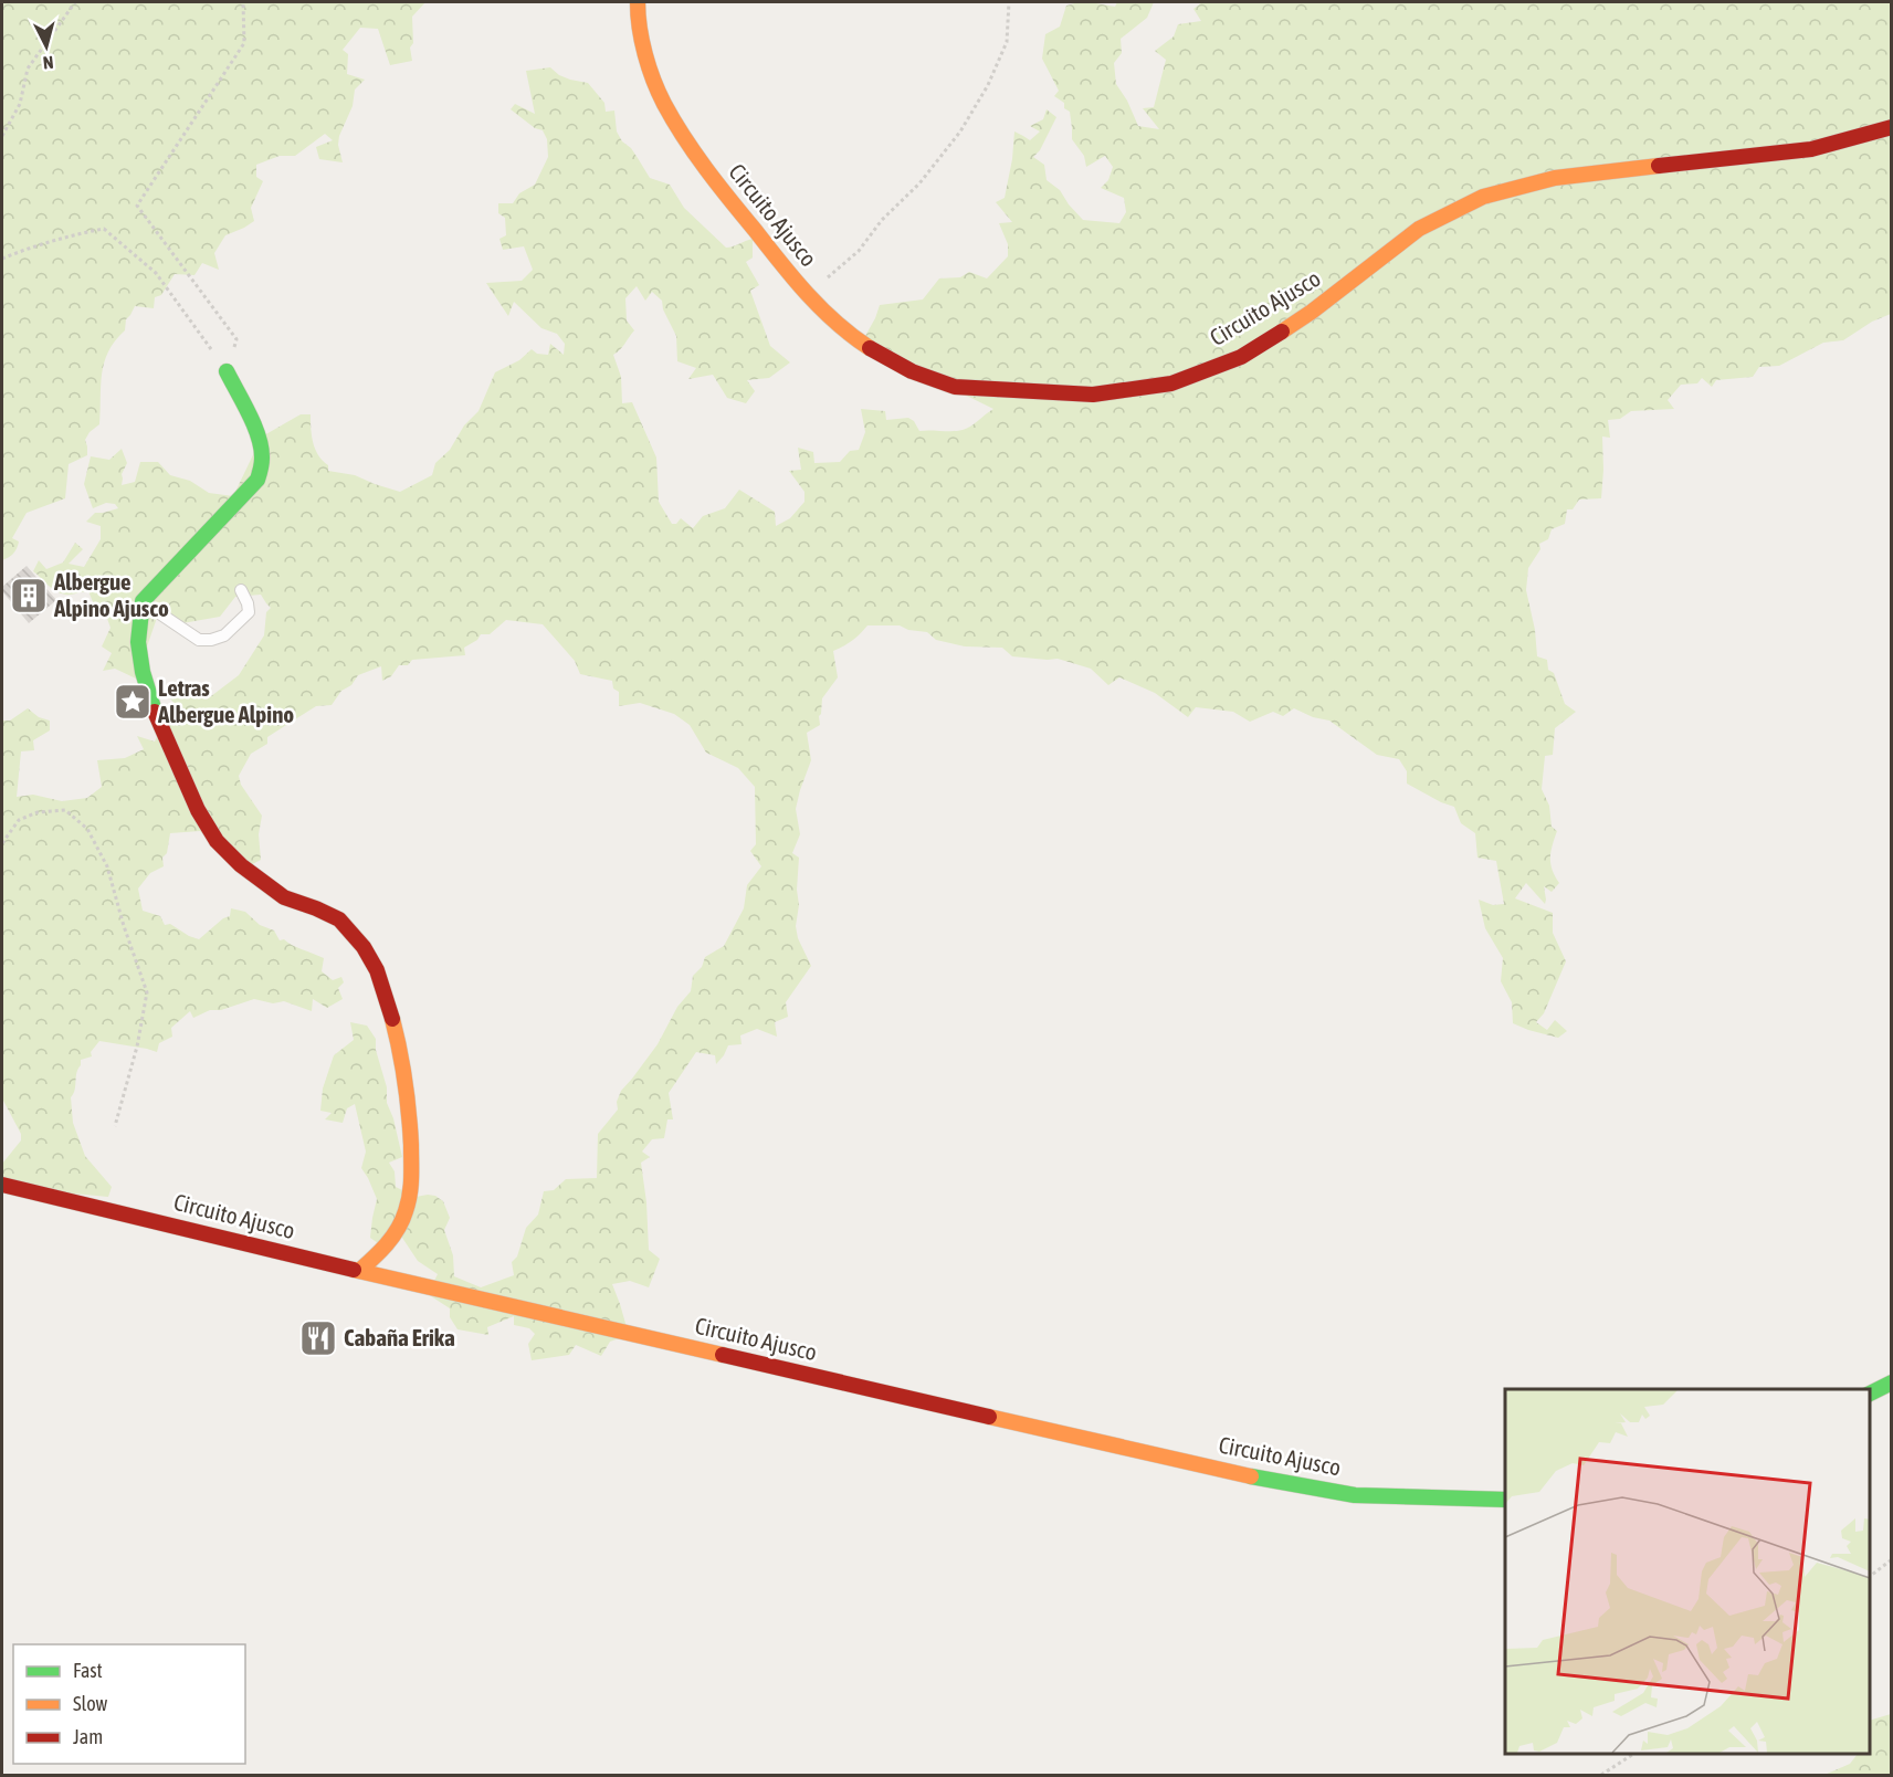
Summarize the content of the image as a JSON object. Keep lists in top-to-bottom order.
{
  "streets": {
    "main road": ["Circuito Ajusco"]
  },
  "places": {
    "building": ["Albergue Alpino Ajusco"],
    "place": ["Letras Albergue Alpino"],
    "restaurant": ["Cabaña Erika"]
  },
  "legend": ["Fast", "Slow", "Jam"],
  "north": "bottom"
}
